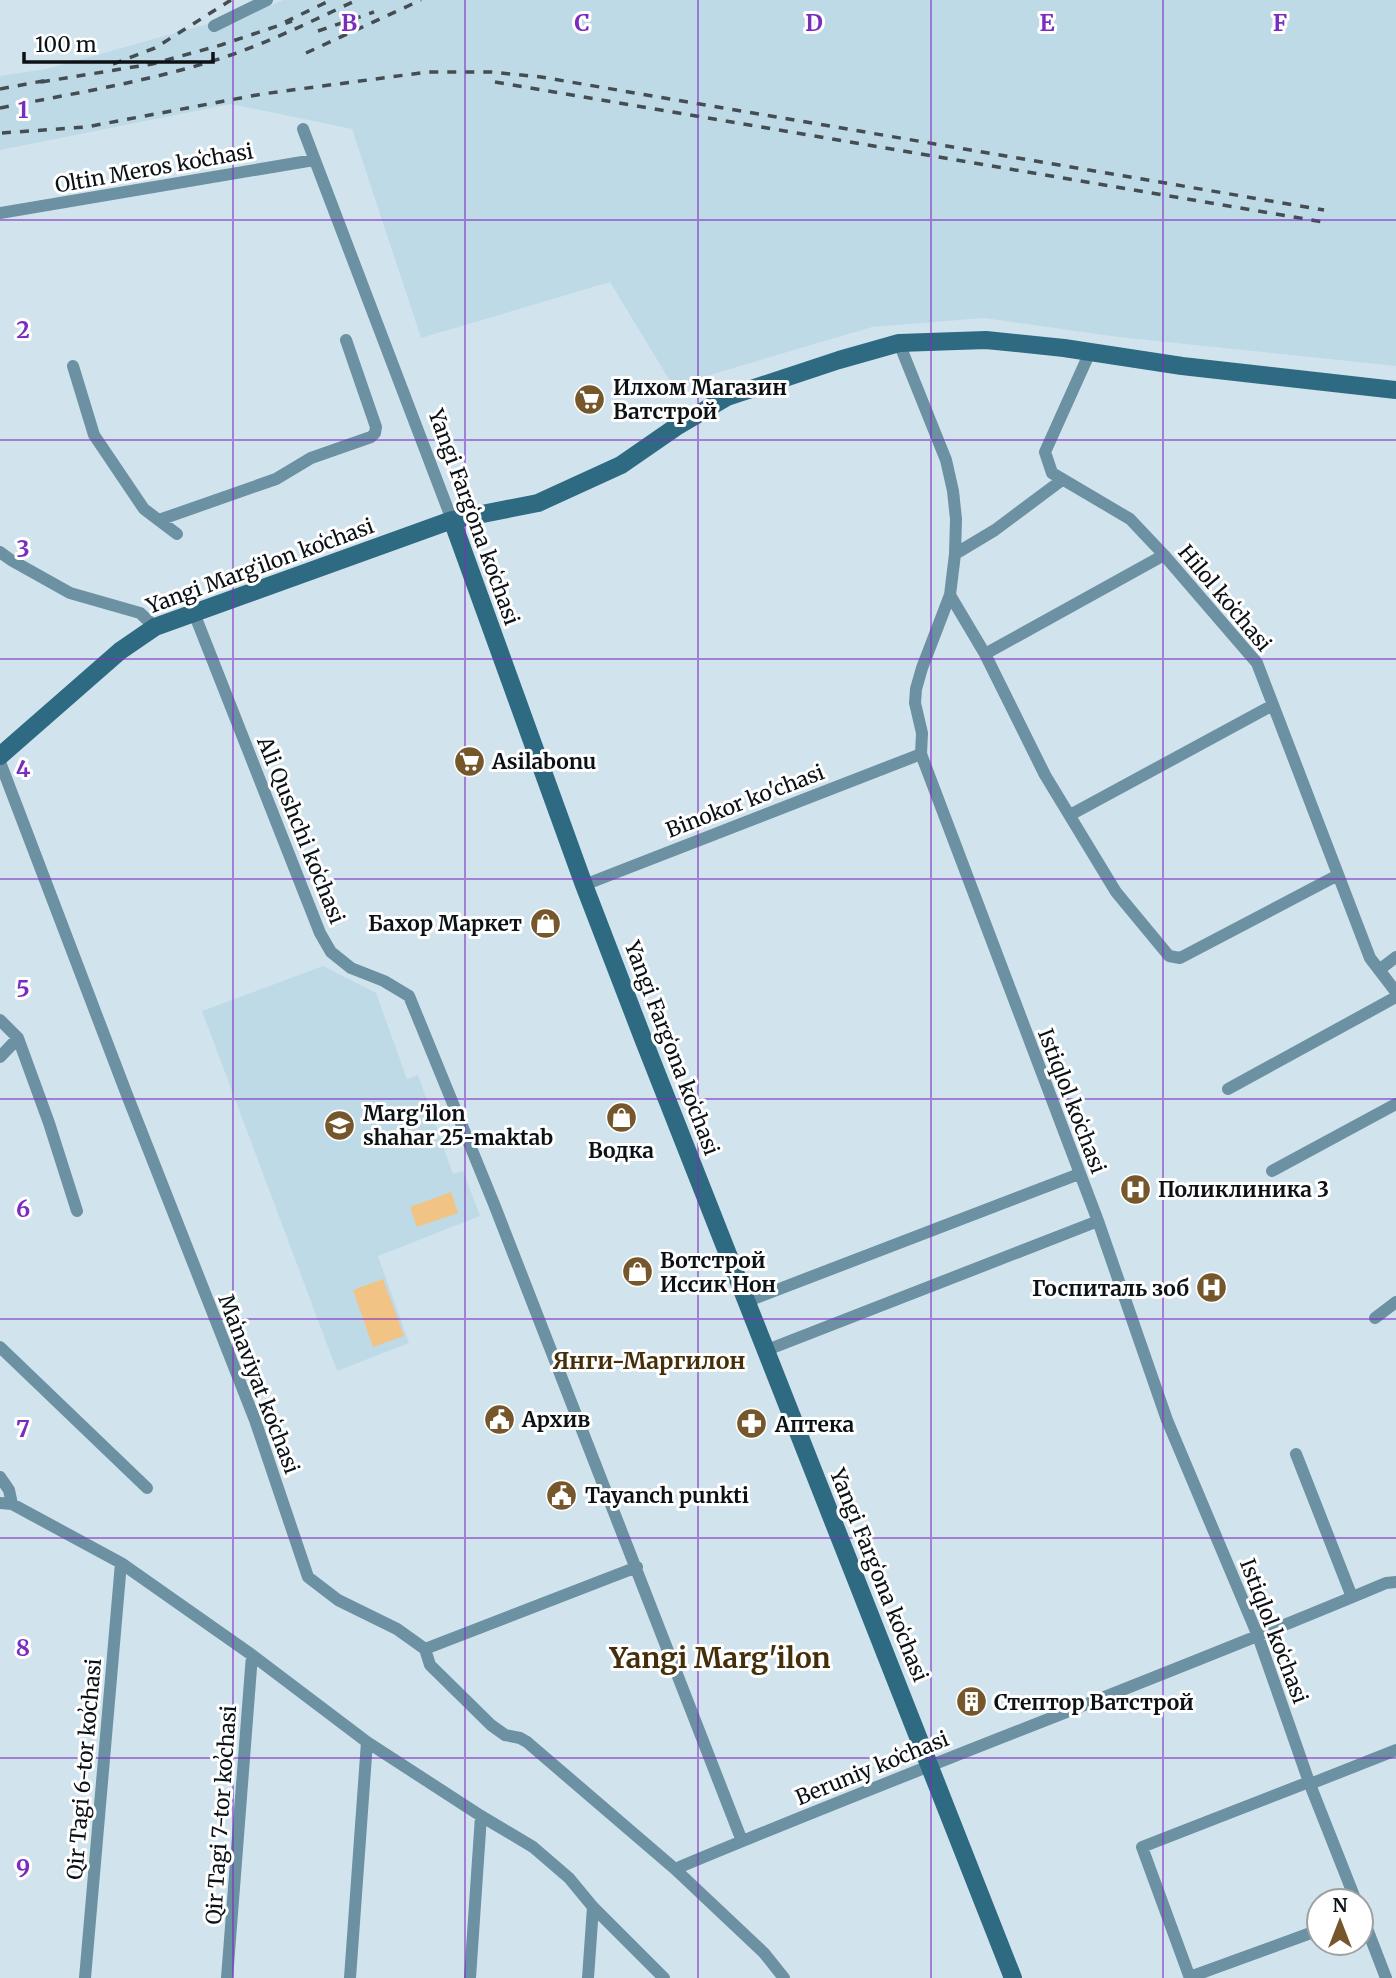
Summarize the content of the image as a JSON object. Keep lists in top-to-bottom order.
{
  "streets": {
    "main road": ["Yangi Fargʻona koʻchasi", "Yangi Margʻilon koʻchasi"],
    "street": [
      "Oltin Meros koʻchasi",
      "Hilol koʻchasi",
      "Binokor ko'chasi",
      "Ali Qushchi koʻchasi",
      "Istiqlol koʻchasi",
      "Maʻnaviyat koʻchasi",
      "Beruniy koʻchasi",
      "Qir Tagi 6-tor koʼchasi",
      "Qir Tagi 7-tor koʼchasi"
    ]
  },
  "crossings": [
    ["Oltin Meros koʻchasi", "Yangi Fargʻona koʻchasi"],
    ["Yangi Fargʻona koʻchasi", "Yangi Margʻilon koʻchasi"],
    ["Yangi Fargʻona koʻchasi", "Binokor ko'chasi"],
    ["Yangi Fargʻona koʻchasi", "Beruniy koʻchasi"],
    ["Yangi Margʻilon koʻchasi", "Hilol koʻchasi"],
    ["Yangi Margʻilon koʻchasi", "Ali Qushchi koʻchasi"],
    ["Yangi Margʻilon koʻchasi", "Istiqlol koʻchasi"],
    ["Binokor ko'chasi", "Istiqlol koʻchasi"],
    ["Ali Qushchi koʻchasi", "Beruniy koʻchasi"],
    ["Istiqlol koʻchasi", "Beruniy koʻchasi"],
    ["Maʻnaviyat koʻchasi", "Beruniy koʻchasi"]
  ],
  "districts": ["Янги-Маргилон", "Yangi Marg'ilon"],
  "places": {
    "supermarket": ["Илхом Магазин Ватстрой", "Asilabonu"],
    "shop": ["Бахор Маркет", "Водка", "Вотстрой Иссик Нон"],
    "school or university": ["Marg'ilon shahar 25-maktab"],
    "hospital": ["Поликлиника 3", "Госпиталь зоб"],
    "public building": ["Архив", "Tayanch punkti"],
    "pharmacy": ["Аптека"],
    "building": ["Стептор Ватстрой"]
  },
  "scale_bar": "100 m",
  "north": "top",
  "grid": {
    "columns": [
      "B",
      "C",
      "D",
      "E",
      "F"
    ],
    "rows": [
      "1",
      "2",
      "3",
      "4",
      "5",
      "6",
      "7",
      "8",
      "9"
    ]
  }
}
